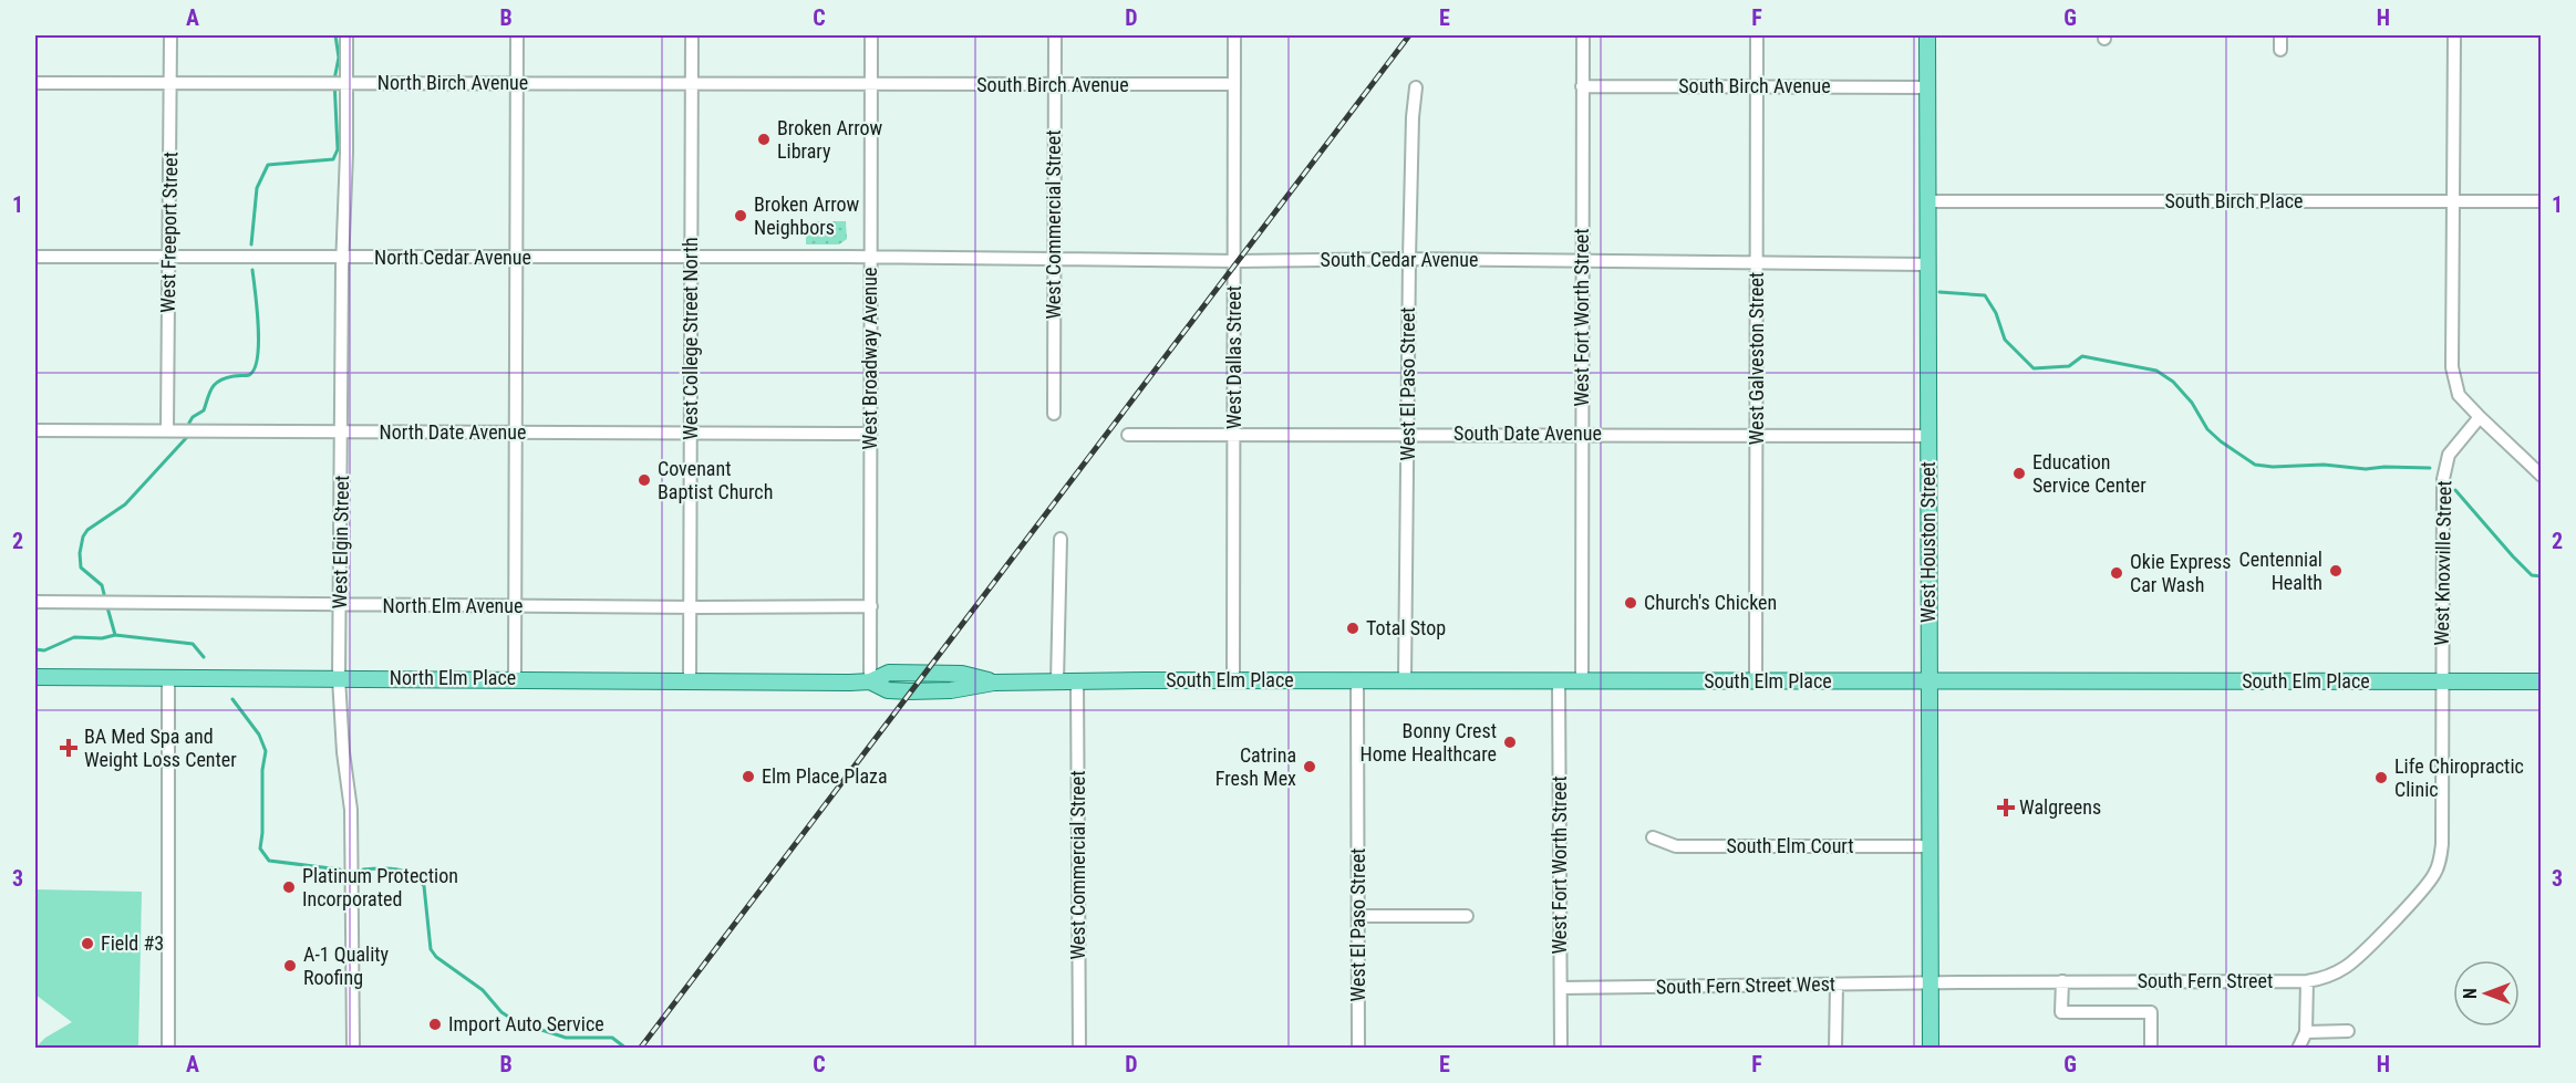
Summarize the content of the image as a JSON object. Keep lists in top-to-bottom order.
{
  "streets": {
    "main road": ["West Houston Street", "North Elm Place", "South Elm Place"],
    "street": [
      "North Birch Avenue",
      "South Birch Avenue",
      "South Birch Place",
      "West Commercial Street",
      "West Freeport Street",
      "North Cedar Avenue",
      "South Cedar Avenue",
      "West Fort Worth Street",
      "West College Street North",
      "West Dallas Street",
      "West Broadway Avenue",
      "West Galveston Street",
      "West El Paso Street",
      "North Date Avenue",
      "South Date Avenue",
      "West Elgin Street",
      "West Knoxville Street",
      "North Elm Avenue",
      "South Elm Court",
      "South Fern Street",
      "South Fern Street West"
    ]
  },
  "crossings": [
    ["North Birch Avenue", "South Birch Avenue"],
    ["North Birch Avenue", "West Freeport Street"],
    ["North Birch Avenue", "West College Street North"],
    ["North Birch Avenue", "West Broadway Avenue"],
    ["North Birch Avenue", "West Elgin Street"],
    ["South Birch Avenue", "West Commercial Street"],
    ["South Birch Avenue", "West Fort Worth Street"],
    ["South Birch Avenue", "West Dallas Street"],
    ["South Birch Avenue", "West Broadway Avenue"],
    ["South Birch Avenue", "West Galveston Street"],
    ["South Birch Avenue", "West Houston Street"],
    ["South Birch Place", "West Houston Street"],
    ["West Commercial Street", "South Cedar Avenue"],
    ["West Commercial Street", "South Elm Place"],
    ["West Freeport Street", "North Cedar Avenue"],
    ["West Freeport Street", "North Date Avenue"],
    ["North Cedar Avenue", "South Cedar Avenue"],
    ["North Cedar Avenue", "West College Street North"],
    ["North Cedar Avenue", "West Broadway Avenue"],
    ["North Cedar Avenue", "West Elgin Street"],
    ["South Cedar Avenue", "West Fort Worth Street"],
    ["South Cedar Avenue", "West Dallas Street"],
    ["South Cedar Avenue", "West Broadway Avenue"],
    ["South Cedar Avenue", "West Galveston Street"],
    ["South Cedar Avenue", "West El Paso Street"],
    ["South Cedar Avenue", "West Houston Street"],
    ["West Fort Worth Street", "South Date Avenue"],
    ["West Fort Worth Street", "South Elm Place"],
    ["West Fort Worth Street", "South Fern Street West"],
    ["West College Street North", "North Date Avenue"],
    ["West College Street North", "North Elm Avenue"],
    ["West College Street North", "North Elm Place"],
    ["West Dallas Street", "South Date Avenue"],
    ["West Dallas Street", "South Elm Place"],
    ["West Broadway Avenue", "North Date Avenue"],
    ["West Broadway Avenue", "North Elm Avenue"],
    ["West Broadway Avenue", "North Elm Place"],
    ["West Broadway Avenue", "South Elm Place"],
    ["West Galveston Street", "South Date Avenue"],
    ["West Galveston Street", "South Elm Place"],
    ["West El Paso Street", "South Date Avenue"],
    ["West El Paso Street", "South Elm Place"],
    ["North Date Avenue", "West Elgin Street"],
    ["South Date Avenue", "West Houston Street"],
    ["West Elgin Street", "North Elm Avenue"],
    ["West Elgin Street", "North Elm Place"],
    ["West Houston Street", "South Elm Place"],
    ["West Houston Street", "South Elm Court"],
    ["West Houston Street", "South Fern Street"],
    ["West Houston Street", "South Fern Street West"],
    ["West Knoxville Street", "South Elm Place"],
    ["West Knoxville Street", "South Fern Street"],
    ["North Elm Place", "South Elm Place"],
    ["South Fern Street", "South Fern Street West"]
  ],
  "places": {
    "other": [
      "Broken Arrow Library",
      "Broken Arrow Neighbors",
      "Education Service Center",
      "Covenant Baptist Church",
      "Centennial Health",
      "Okie Express Car Wash",
      "Church's Chicken",
      "Total Stop",
      "Bonny Crest Home Healthcare",
      "Catrina Fresh Mex",
      "Elm Place Plaza",
      "Life Chiropractic Clinic",
      "Platinum Protection Incorporated",
      "Field #3",
      "A-1 Quality Roofing",
      "Import Auto Service"
    ],
    "health": ["BA Med Spa and Weight Loss Center", "Walgreens"]
  },
  "north": "left",
  "grid": {
    "columns": [
      "A",
      "B",
      "C",
      "D",
      "E",
      "F",
      "G",
      "H"
    ],
    "rows": ["1", "2", "3"]
  }
}
